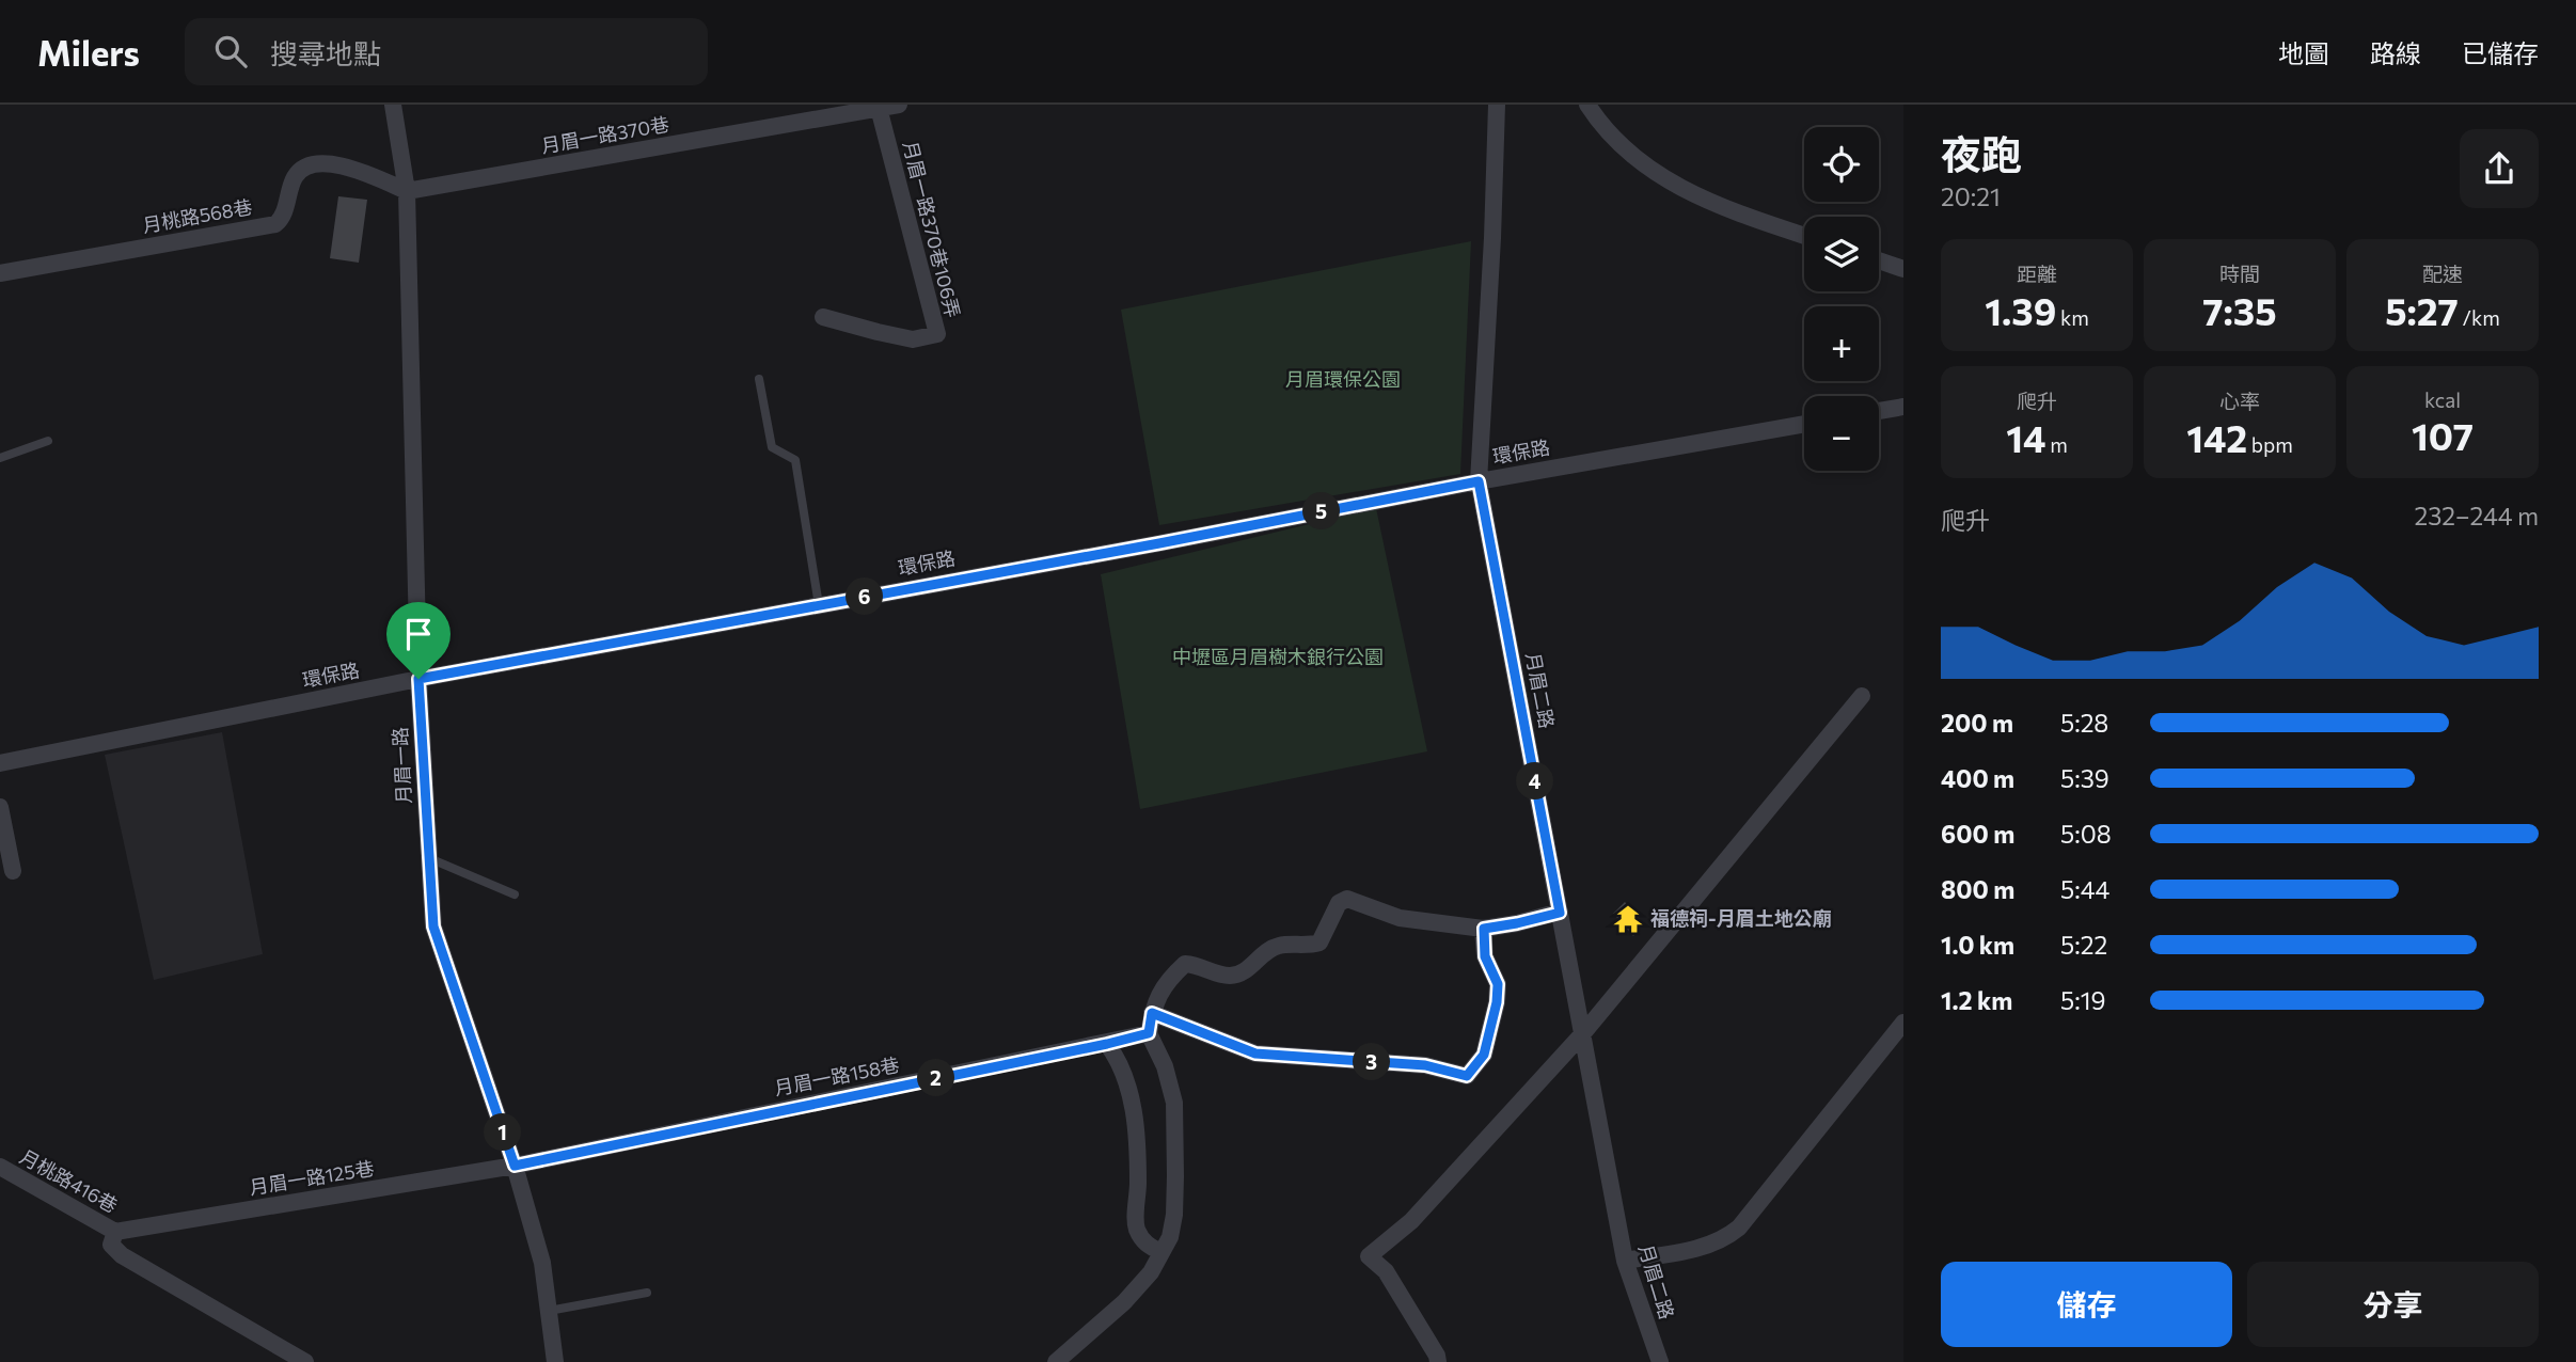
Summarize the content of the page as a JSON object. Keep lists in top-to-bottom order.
{
  "streets": {
    "street": [
      "月眉一路370巷",
      "月桃路568巷",
      "月眉一路370巷106弄",
      "環保路",
      "月眉二路",
      "月眉一路",
      "月眉一路158巷",
      "月眉一路125巷",
      "月桃路416巷"
    ]
  },
  "crossings": [
    ["月眉一路370巷", "月桃路568巷"],
    ["月眉一路370巷", "月眉一路370巷106弄"],
    ["月眉一路370巷", "月眉一路"],
    ["月桃路568巷", "月眉一路"],
    ["環保路", "月眉二路"],
    ["環保路", "月眉一路"],
    ["月眉一路", "月眉一路158巷"],
    ["月眉一路", "月眉一路125巷"],
    ["月眉一路158巷", "月眉一路125巷"],
    ["月眉一路125巷", "月桃路416巷"]
  ],
  "parks": ["月眉環保公園", "中壢區月眉樹木銀行公園"],
  "places": {
    "temple": ["福德祠-月眉土地公廟"]
  },
  "page": {
    "header": "Milers",
    "search": "搜尋地點",
    "nav": ["地圖", "路線", "已儲存"],
    "heading": ["夜跑", "20:21"],
    "map_buttons": ["+", "−"],
    "stats": [
      ["距離", "1.39 km"],
      ["時間", "7:35"],
      ["配速", "5:27 /km"],
      ["爬升", "14 m"],
      ["心率", "142 bpm"],
      ["kcal", "107"]
    ],
    "chart": ["爬升", "232–244 m"],
    "pins": [
      "5",
      "6",
      "4",
      "3",
      "2",
      "1"
    ],
    "list": [
      {
        "name": "200 m",
        "note": "5:28"
      },
      {
        "name": "400 m",
        "note": "5:39"
      },
      {
        "name": "600 m",
        "note": "5:08"
      },
      {
        "name": "800 m",
        "note": "5:44"
      },
      {
        "name": "1.0 km",
        "note": "5:22"
      },
      {
        "name": "1.2 km",
        "note": "5:19"
      }
    ],
    "buttons": ["儲存", "分享"]
  }
}
